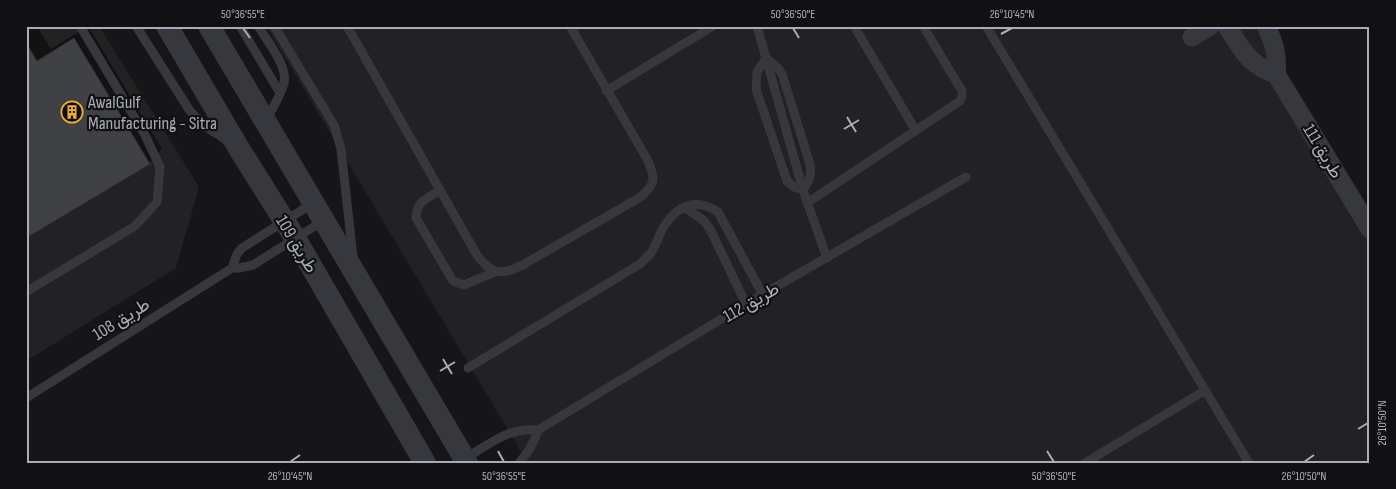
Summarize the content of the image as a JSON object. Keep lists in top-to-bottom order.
{
  "streets": {
    "street": ["طريق 111", "طريق 109"],
    "lane": ["طريق 112", "طريق 108"]
  },
  "crossings": [
    ["طريق 109", "طريق 112"],
    ["طريق 109", "طريق 108"]
  ],
  "places": {
    "building": ["AwalGulf Manufacturing - Sitra"]
  },
  "coordinates": [
    "50°36'55\"E",
    "50°36'50\"E",
    "26°10'45\"N",
    "26°10'50\"N"
  ]
}
